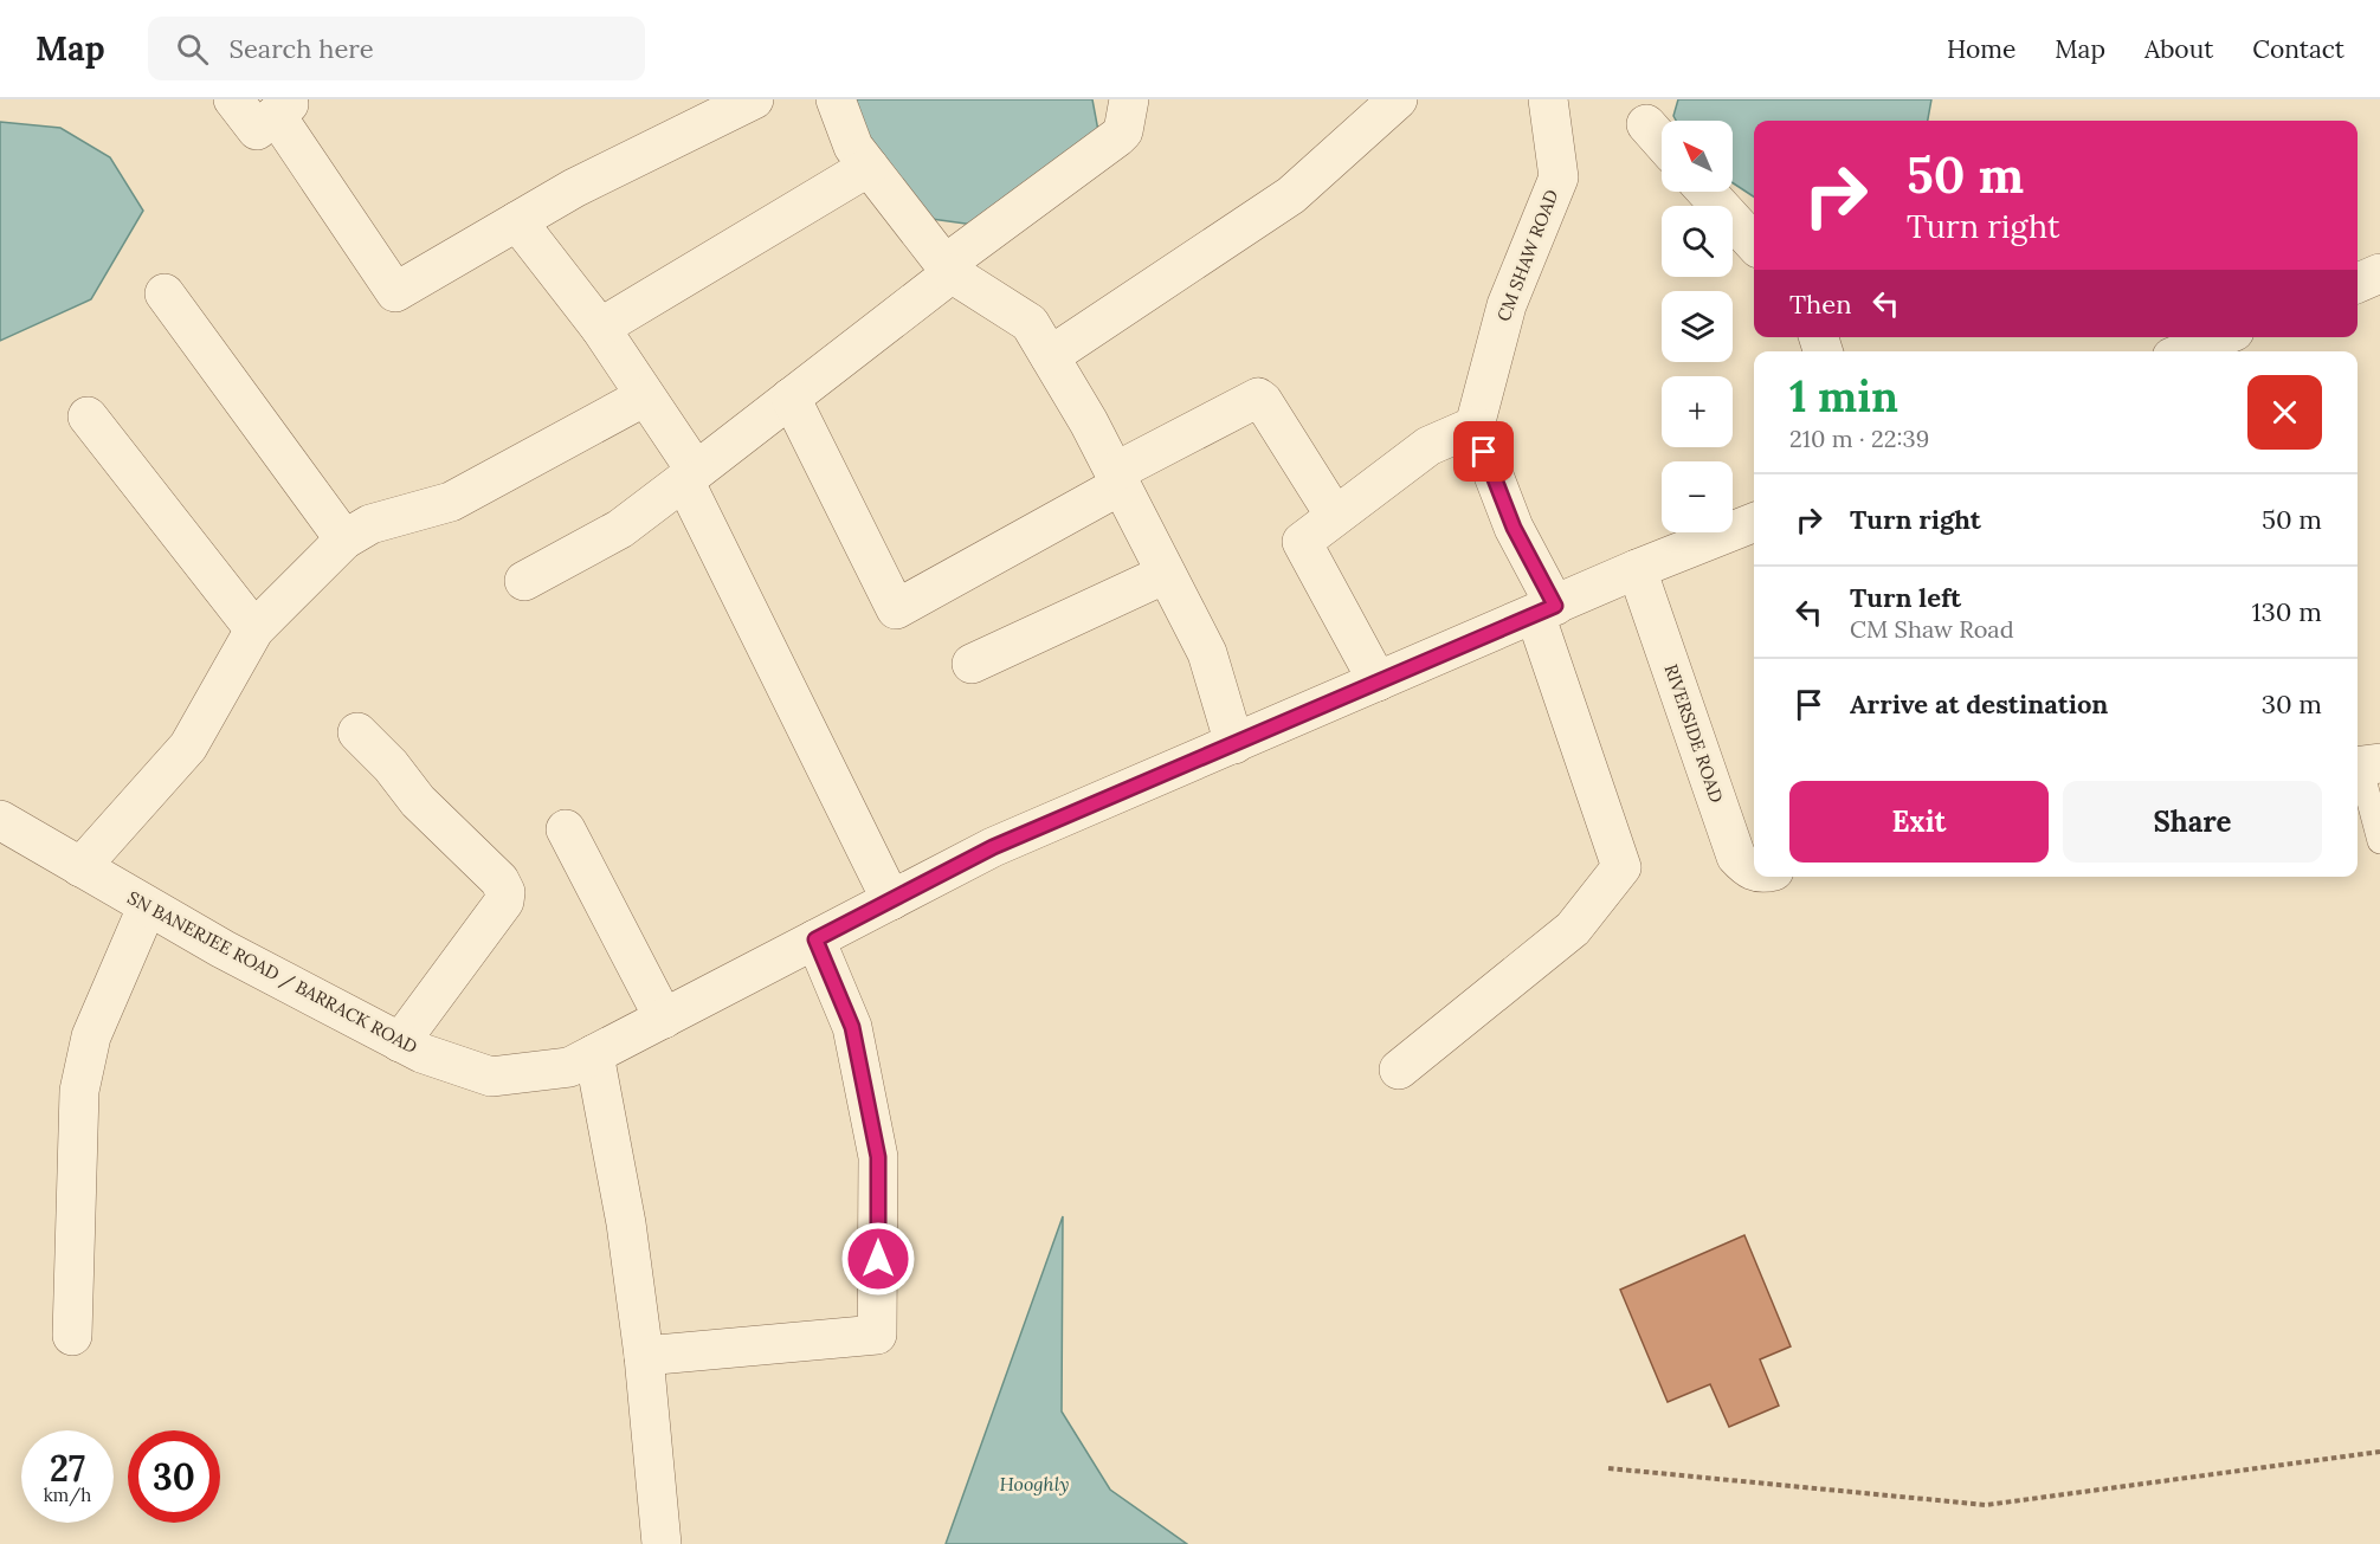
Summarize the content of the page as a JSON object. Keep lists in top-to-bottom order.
{
  "streets": {
    "street": ["CM SHAW ROAD", "RIVERSIDE ROAD", "SN BANERJEE ROAD / BARRACK ROAD"]
  },
  "crossings": [
    ["RIVERSIDE ROAD", "SN BANERJEE ROAD / BARRACK ROAD"]
  ],
  "water": ["Hooghly"],
  "north": "top left",
  "page": {
    "header": "Map",
    "search": "Search here",
    "nav": [
      "Home",
      "Map",
      "About",
      "Contact"
    ],
    "map_buttons": ["+", "−"],
    "turn": ["50 m", "Turn right"],
    "then": "Then",
    "heading": ["1 min", "210 m · 22:39"],
    "list": [
      {
        "name": "Turn right",
        "value": "50 m"
      },
      {
        "name": "Turn left",
        "note": "CM Shaw Road",
        "value": "130 m"
      },
      {
        "name": "Arrive at destination",
        "value": "30 m"
      }
    ],
    "buttons": ["Exit", "Share"],
    "speed": "27 km/h",
    "limit": "30"
  }
}
